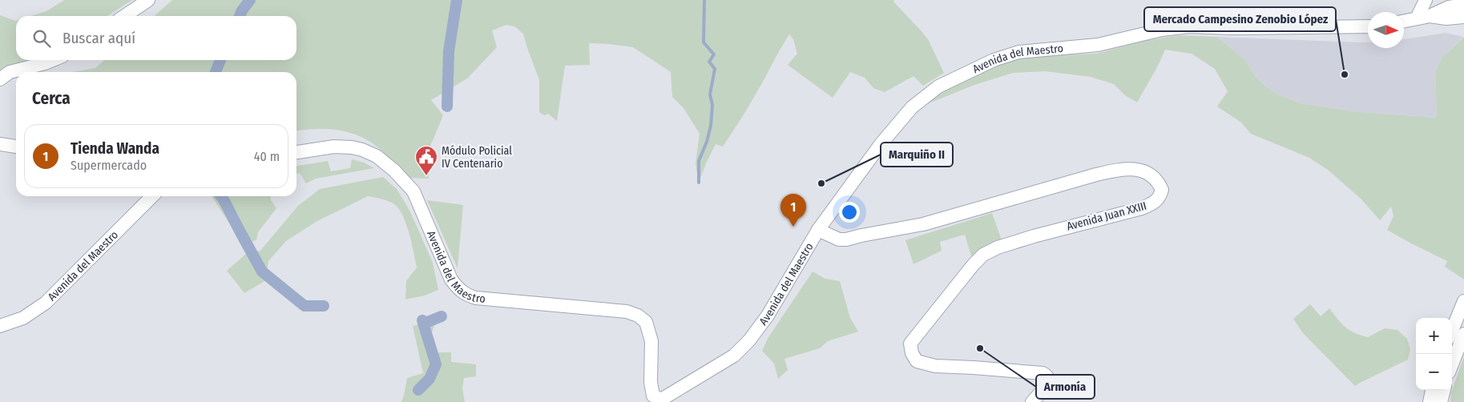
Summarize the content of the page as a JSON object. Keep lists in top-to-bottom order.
{
  "streets": {
    "main road": ["Avenida del Maestro", "Avenida Juan XXIII"]
  },
  "crossings": [
    ["Avenida del Maestro", "Avenida Juan XXIII"]
  ],
  "places": {
    "other": ["Mercado Campesino Zenobio López", "Marquiño II", "Armonía"],
    "public building": ["Módulo Policial IV Centenario"]
  },
  "north": "right",
  "page": {
    "search": "Buscar aquí",
    "heading": "Cerca",
    "list": [
      {
        "mark": "1",
        "name": "Tienda Wanda",
        "note": "Supermercado",
        "value": "40 m"
      }
    ],
    "pins": "1",
    "map_buttons": ["+", "−"]
  }
}
